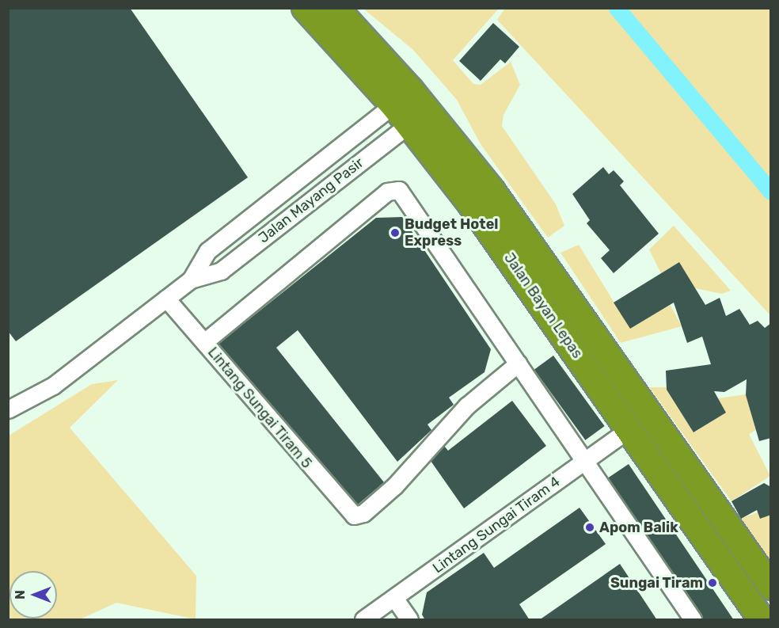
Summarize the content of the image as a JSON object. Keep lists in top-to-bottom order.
{
  "streets": {
    "highway": ["Jalan Bayan Lepas"],
    "street": ["Jalan Mayang Pasir", "Lintang Sungai Tiram 5", "Lintang Sungai Tiram 4"]
  },
  "crossings": [
    ["Jalan Mayang Pasir", "Jalan Bayan Lepas"],
    ["Jalan Mayang Pasir", "Lintang Sungai Tiram 5"],
    ["Jalan Bayan Lepas", "Lintang Sungai Tiram 4"]
  ],
  "places": ["Budget Hotel Express", "Apom Balik", "Sungai Tiram"],
  "north": "left"
}
